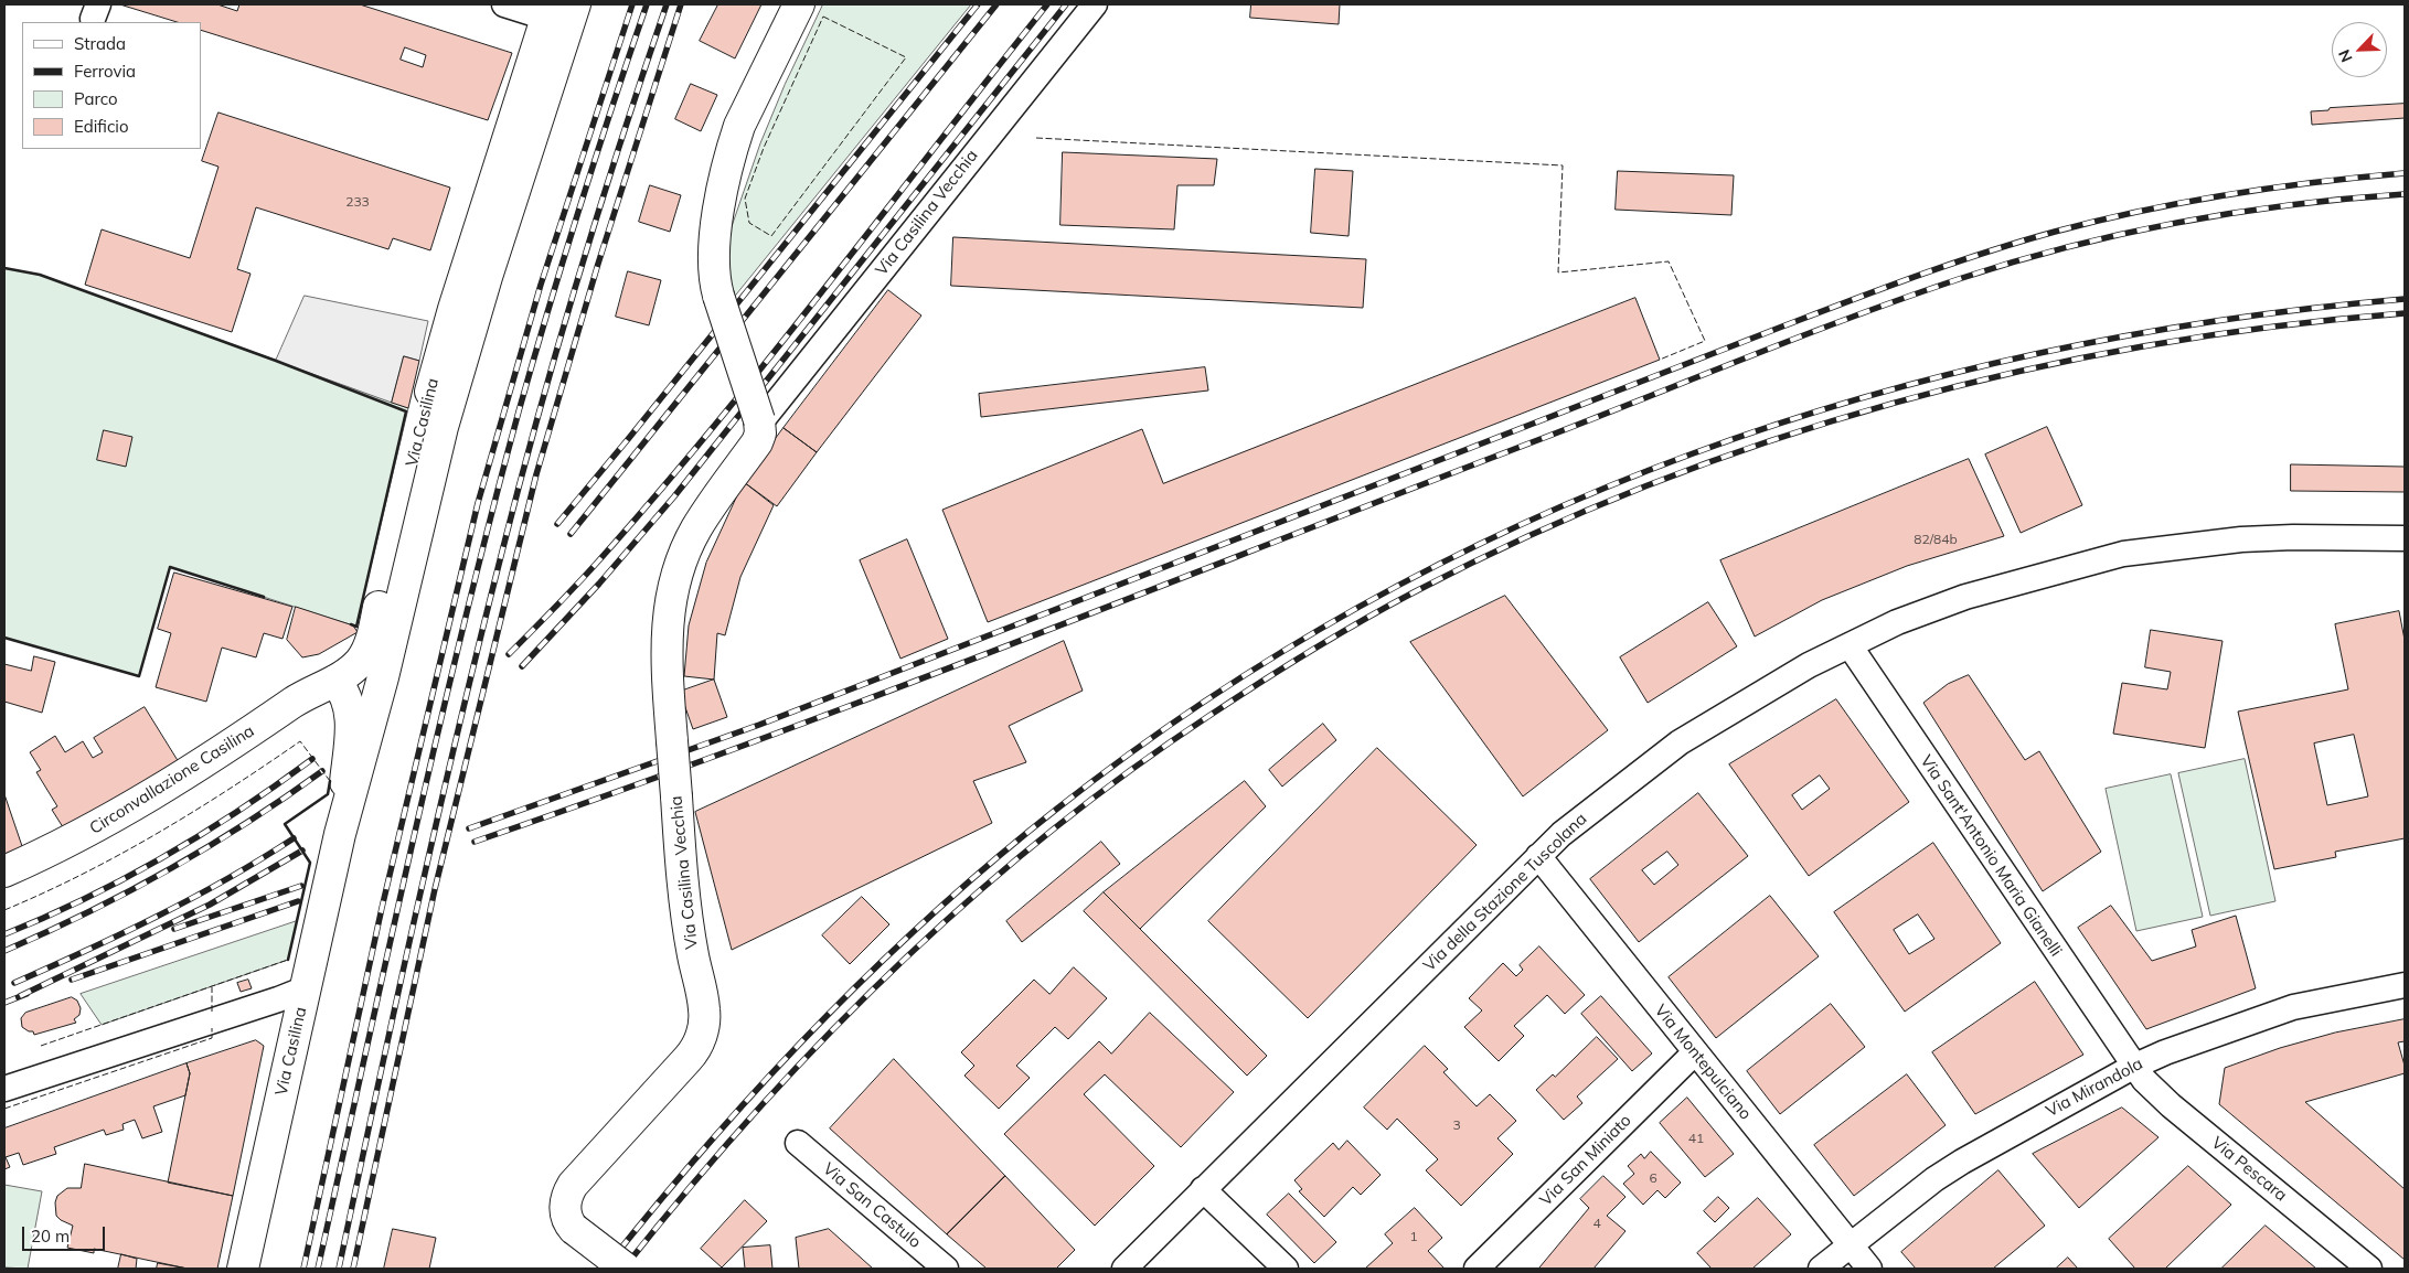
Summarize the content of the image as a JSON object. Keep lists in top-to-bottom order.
{
  "streets": {
    "main road": ["Via Casilina Vecchia", "Via Casilina", "Circonvallazione Casilina"],
    "street": [
      "Via Sant'Antonio Maria Gianelli",
      "Via della Stazione Tuscolana",
      "Via Montepulciano",
      "Via Mirandola",
      "Via San Miniato",
      "Via Pescara",
      "Via San Castulo"
    ]
  },
  "crossings": [
    ["Via Casilina", "Circonvallazione Casilina"],
    ["Via Sant'Antonio Maria Gianelli", "Via della Stazione Tuscolana"],
    ["Via Sant'Antonio Maria Gianelli", "Via Mirandola"],
    ["Via Sant'Antonio Maria Gianelli", "Via Pescara"],
    ["Via della Stazione Tuscolana", "Via Montepulciano"],
    ["Via Montepulciano", "Via Mirandola"],
    ["Via Montepulciano", "Via San Miniato"],
    ["Via Mirandola", "Via Pescara"]
  ],
  "house_numbers": [
    "233",
    "82/84b",
    "3",
    "41",
    "6",
    "4",
    "1"
  ],
  "legend": [
    "Strada",
    "Ferrovia",
    "Parco",
    "Edificio"
  ],
  "scale_bar": "20 m",
  "north": "bottom left"
}
